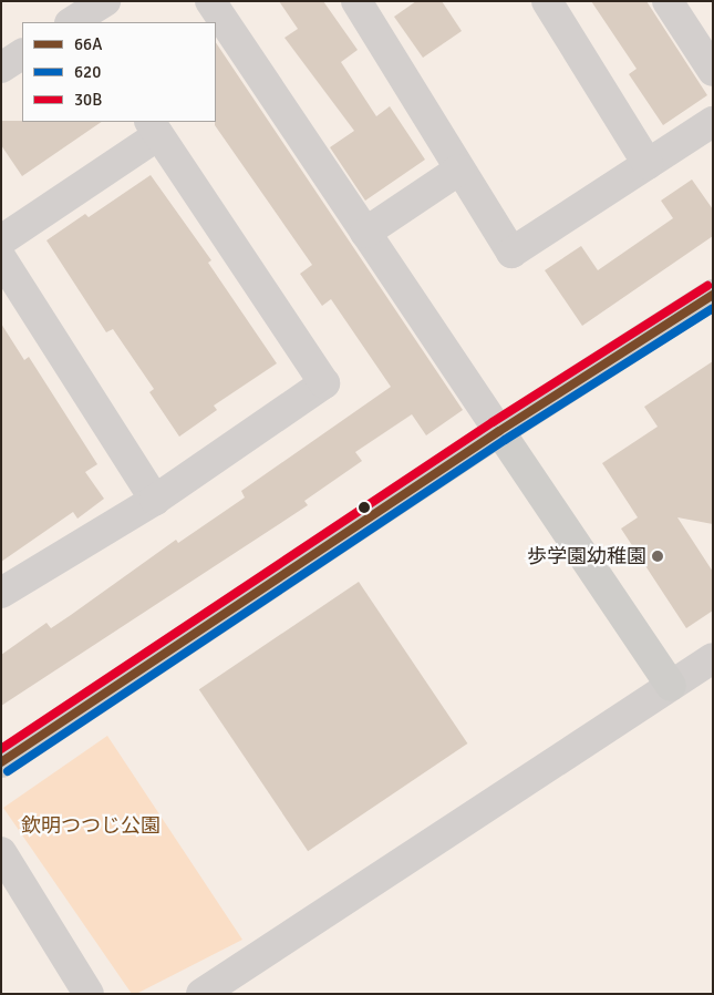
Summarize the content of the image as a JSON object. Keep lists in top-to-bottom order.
{
  "parks": ["欽明つつじ公園"],
  "places": ["歩学園幼稚園"],
  "lines": ["transit line 30B", "transit line 66A", "transit line 620"],
  "legend": ["66A", "620", "30B"]
}
